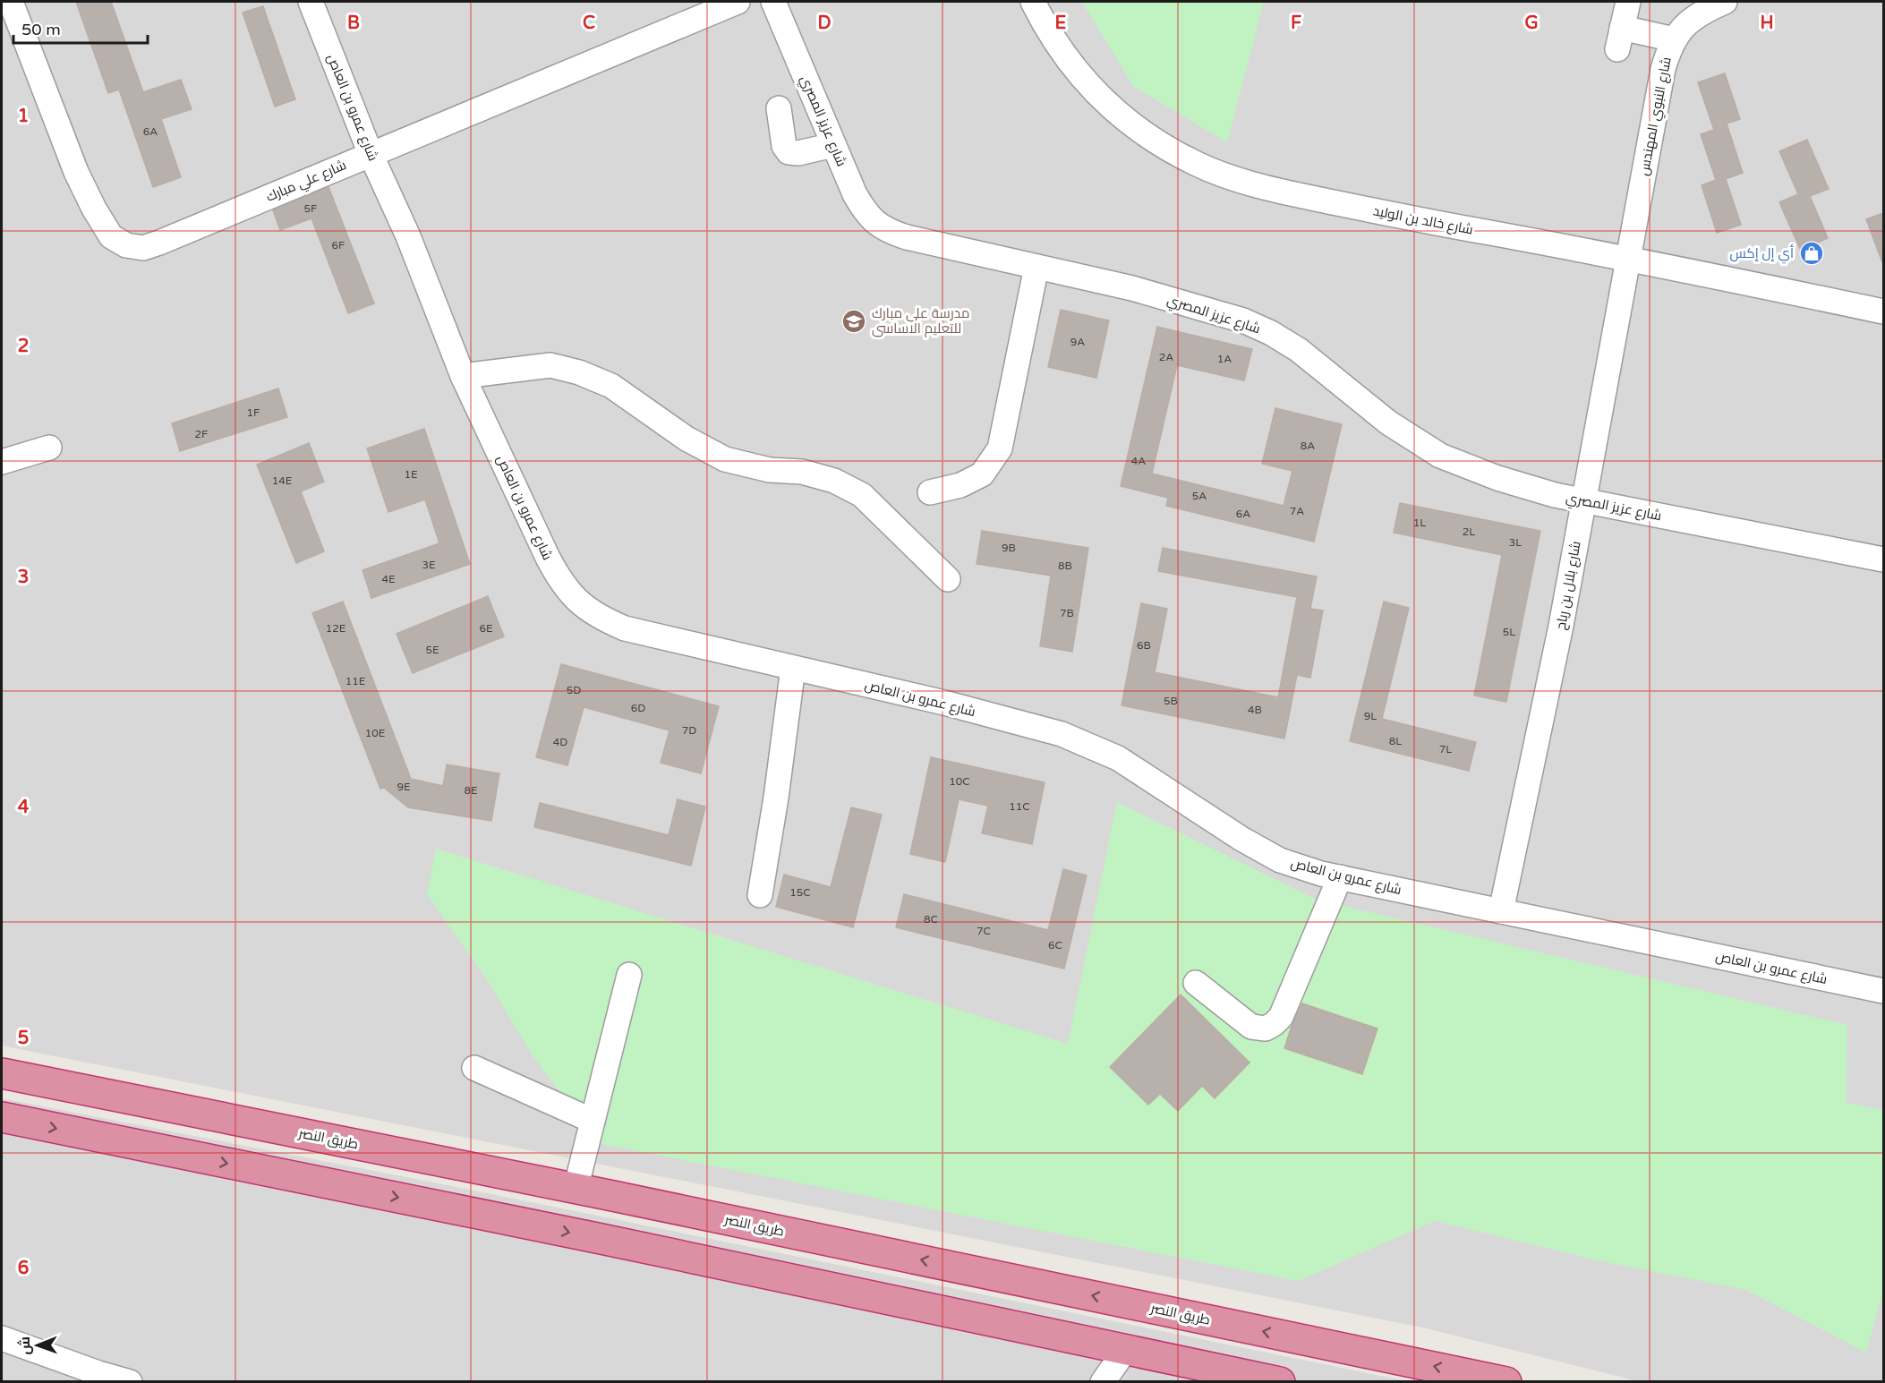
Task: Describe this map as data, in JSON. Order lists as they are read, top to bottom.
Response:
{
  "streets": {
    "highway": ["طريق النصر"],
    "street": [
      "شارع عمرو بن العاص",
      "شارع النبوي المهندس",
      "شارع عزيز المصري",
      "شارع علي مبارك",
      "شارع خالد بن الوليد",
      "شارع بلال بن رباح"
    ]
  },
  "crossings": [
    ["شارع عمرو بن العاص", "شارع علي مبارك"],
    ["شارع عمرو بن العاص", "شارع بلال بن رباح"],
    ["شارع النبوي المهندس", "شارع خالد بن الوليد"],
    ["شارع النبوي المهندس", "شارع بلال بن رباح"],
    ["شارع عزيز المصري", "شارع بلال بن رباح"],
    ["شارع خالد بن الوليد", "شارع بلال بن رباح"]
  ],
  "places": {
    "shop": ["أي إل إكس"],
    "school or university": ["مدرسة على مبارك للتعليم الاساسى"]
  },
  "house_numbers": [
    "6A",
    "5F",
    "6F",
    "9A",
    "2A",
    "1A",
    "1F",
    "2F",
    "8A",
    "4A",
    "1E",
    "14E",
    "5A",
    "7A",
    "6A",
    "1L",
    "2L",
    "3L",
    "9B",
    "3E",
    "8B",
    "4E",
    "7B",
    "12E",
    "6E",
    "5L",
    "6B",
    "5E",
    "11E",
    "5D",
    "5B",
    "6D",
    "4B",
    "9L",
    "7D",
    "10E",
    "8L",
    "4D",
    "7L",
    "10C",
    "9E",
    "8E",
    "11C",
    "15C",
    "8C",
    "7C",
    "6C"
  ],
  "scale_bar": "50 m",
  "north": "left",
  "grid": {
    "columns": [
      "B",
      "C",
      "D",
      "E",
      "F",
      "G",
      "H"
    ],
    "rows": [
      "1",
      "2",
      "3",
      "4",
      "5",
      "6"
    ]
  }
}
